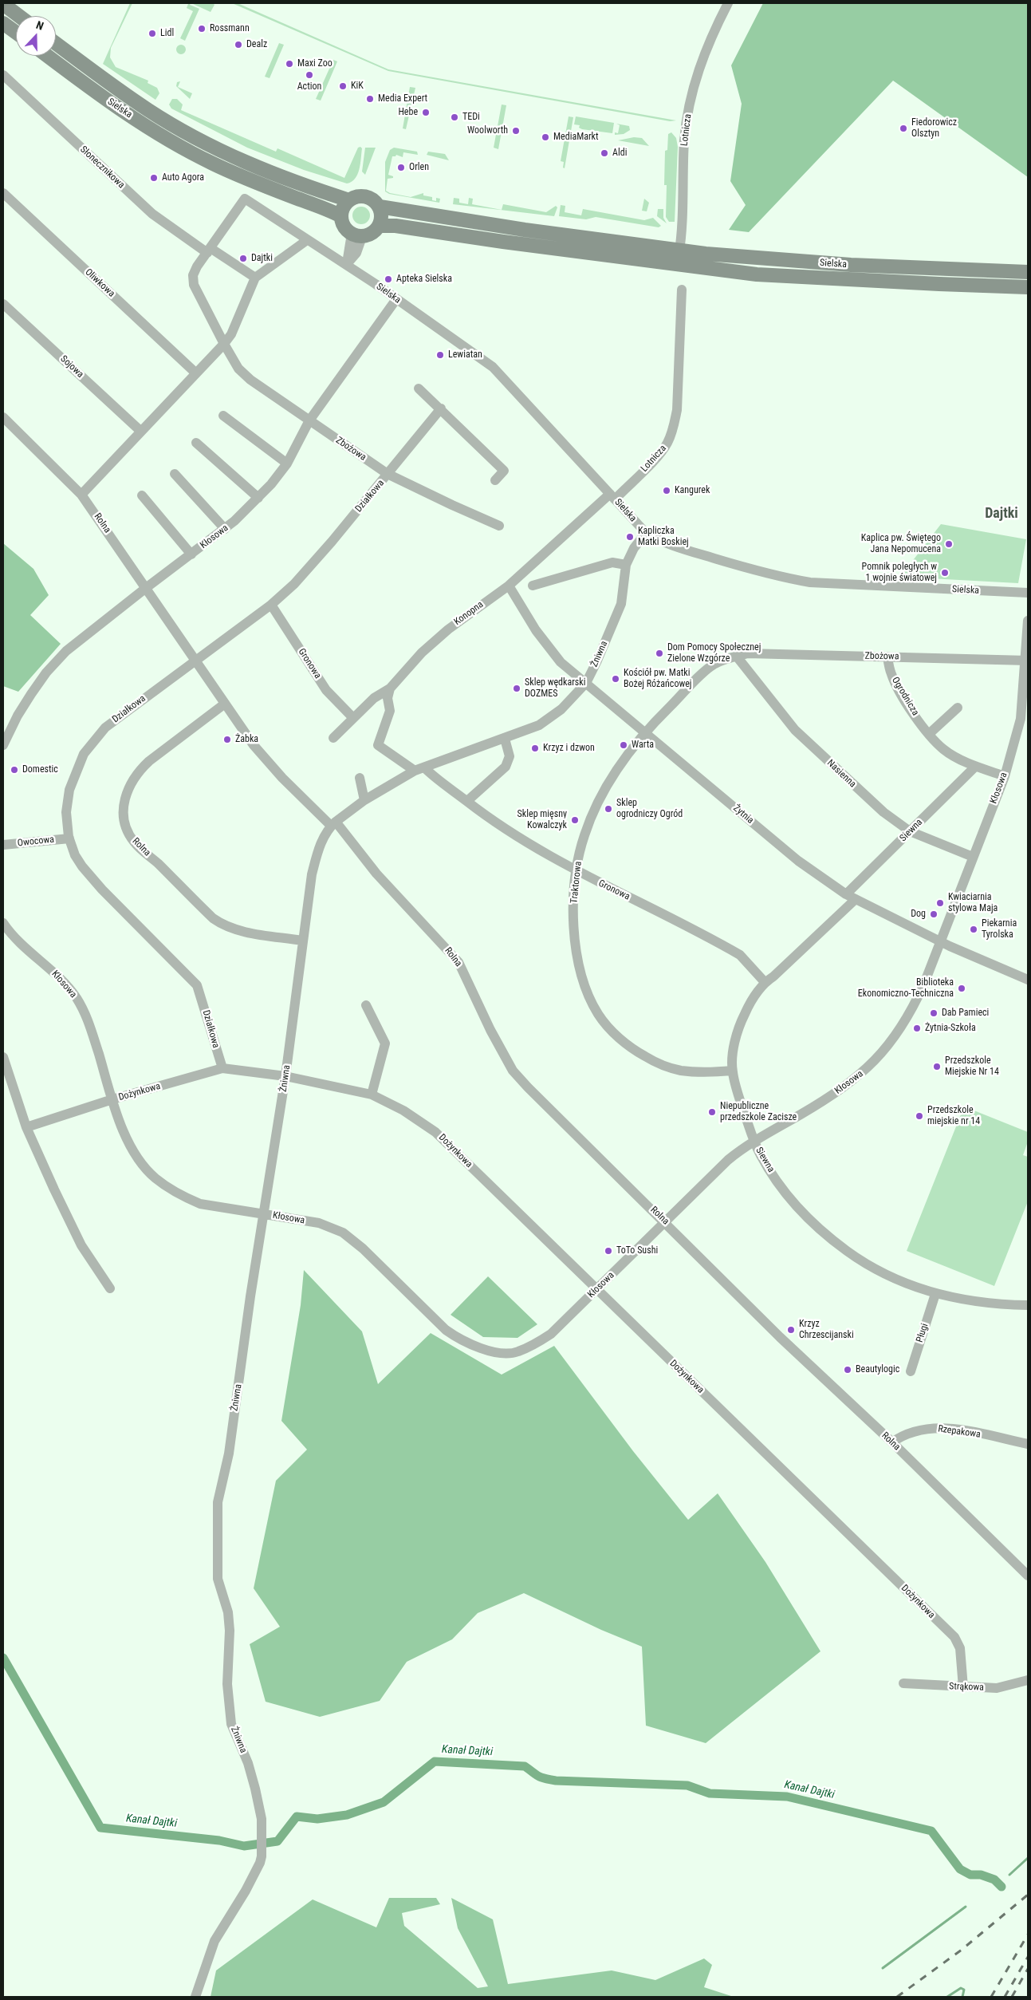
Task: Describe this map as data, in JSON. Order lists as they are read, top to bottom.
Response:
{
  "streets": {
    "main road": ["Sielska"],
    "street": [
      "Lotnicza",
      "Słonecznikowa",
      "Oliwkowa",
      "Sojowa",
      "Zbożowa",
      "Działkowa",
      "Rolna",
      "Kłosowa",
      "Konopna",
      "Żniwna",
      "Gronowa",
      "Ogrodnicza",
      "Nasienna",
      "Żytnia",
      "Siewna",
      "Owocowa",
      "Traktorowa",
      "Dożynkowa",
      "Pługi",
      "Rzepakowa",
      "Strąkowa"
    ]
  },
  "crossings": [
    ["Sielska", "Lotnicza"],
    ["Sielska", "Zbożowa"],
    ["Sielska", "Kłosowa"],
    ["Sielska", "Konopna"],
    ["Sielska", "Żniwna"],
    ["Lotnicza", "Konopna"],
    ["Słonecznikowa", "Zbożowa"],
    ["Zbożowa", "Działkowa"],
    ["Zbożowa", "Kłosowa"],
    ["Zbożowa", "Ogrodnicza"],
    ["Zbożowa", "Nasienna"],
    ["Zbożowa", "Traktorowa"],
    ["Działkowa", "Rolna"],
    ["Działkowa", "Gronowa"],
    ["Działkowa", "Owocowa"],
    ["Działkowa", "Dożynkowa"],
    ["Rolna", "Kłosowa"],
    ["Rolna", "Żniwna"],
    ["Rolna", "Rzepakowa"],
    ["Kłosowa", "Żniwna"],
    ["Kłosowa", "Ogrodnicza"],
    ["Kłosowa", "Nasienna"],
    ["Kłosowa", "Żytnia"],
    ["Kłosowa", "Siewna"],
    ["Kłosowa", "Dożynkowa"],
    ["Konopna", "Gronowa"],
    ["Konopna", "Żytnia"],
    ["Żniwna", "Gronowa"],
    ["Żniwna", "Żytnia"],
    ["Żniwna", "Dożynkowa"],
    ["Gronowa", "Siewna"],
    ["Gronowa", "Traktorowa"],
    ["Ogrodnicza", "Siewna"],
    ["Nasienna", "Siewna"],
    ["Nasienna", "Traktorowa"],
    ["Żytnia", "Siewna"],
    ["Żytnia", "Traktorowa"],
    ["Siewna", "Traktorowa"],
    ["Siewna", "Pługi"],
    ["Dożynkowa", "Strąkowa"]
  ],
  "districts": ["Dajtki"],
  "water": ["Kanał Dajtki"],
  "places": [
    "Rossmann",
    "Lidl",
    "Dealz",
    "Maxi Zoo",
    "Action",
    "KiK",
    "Media Expert",
    "Hebe",
    "TEDi",
    "Fiedorowicz Olsztyn",
    "Woolworth",
    "MediaMarkt",
    "Aldi",
    "Orlen",
    "Auto Agora",
    "Dajtki",
    "Apteka Sielska",
    "Lewiatan",
    "Kangurek",
    "Kapliczka Matki Boskiej",
    "Kaplica pw. Świętego Jana Nepomucena",
    "Pomnik poległych w 1 wojnie światowej",
    "Dom Pomocy Społecznej Zielone Wzgórze",
    "Kościół pw. Matki Bożej Różańcowej",
    "Sklep wędkarski DOZMES",
    "Żabka",
    "Warta",
    "Krzyz i dzwon",
    "Domestic",
    "Sklep ogrodniczy Ogród",
    "Sklep mięsny Kowalczyk",
    "Kwiaciarnia stylowa Maja",
    "Dog",
    "Piekarnia Tyrolska",
    "Biblioteka Ekonomiczno-Techniczna",
    "Dab Pamieci",
    "Żytnia-Szkoła",
    "Przedszkole Miejskie Nr 14",
    "Niepubliczne przedszkole Zacisze",
    "Przedszkole miejskie nr 14",
    "ToTo Sushi",
    "Krzyz Chrzescijanski",
    "Beautylogic"
  ],
  "north": "top"
}
